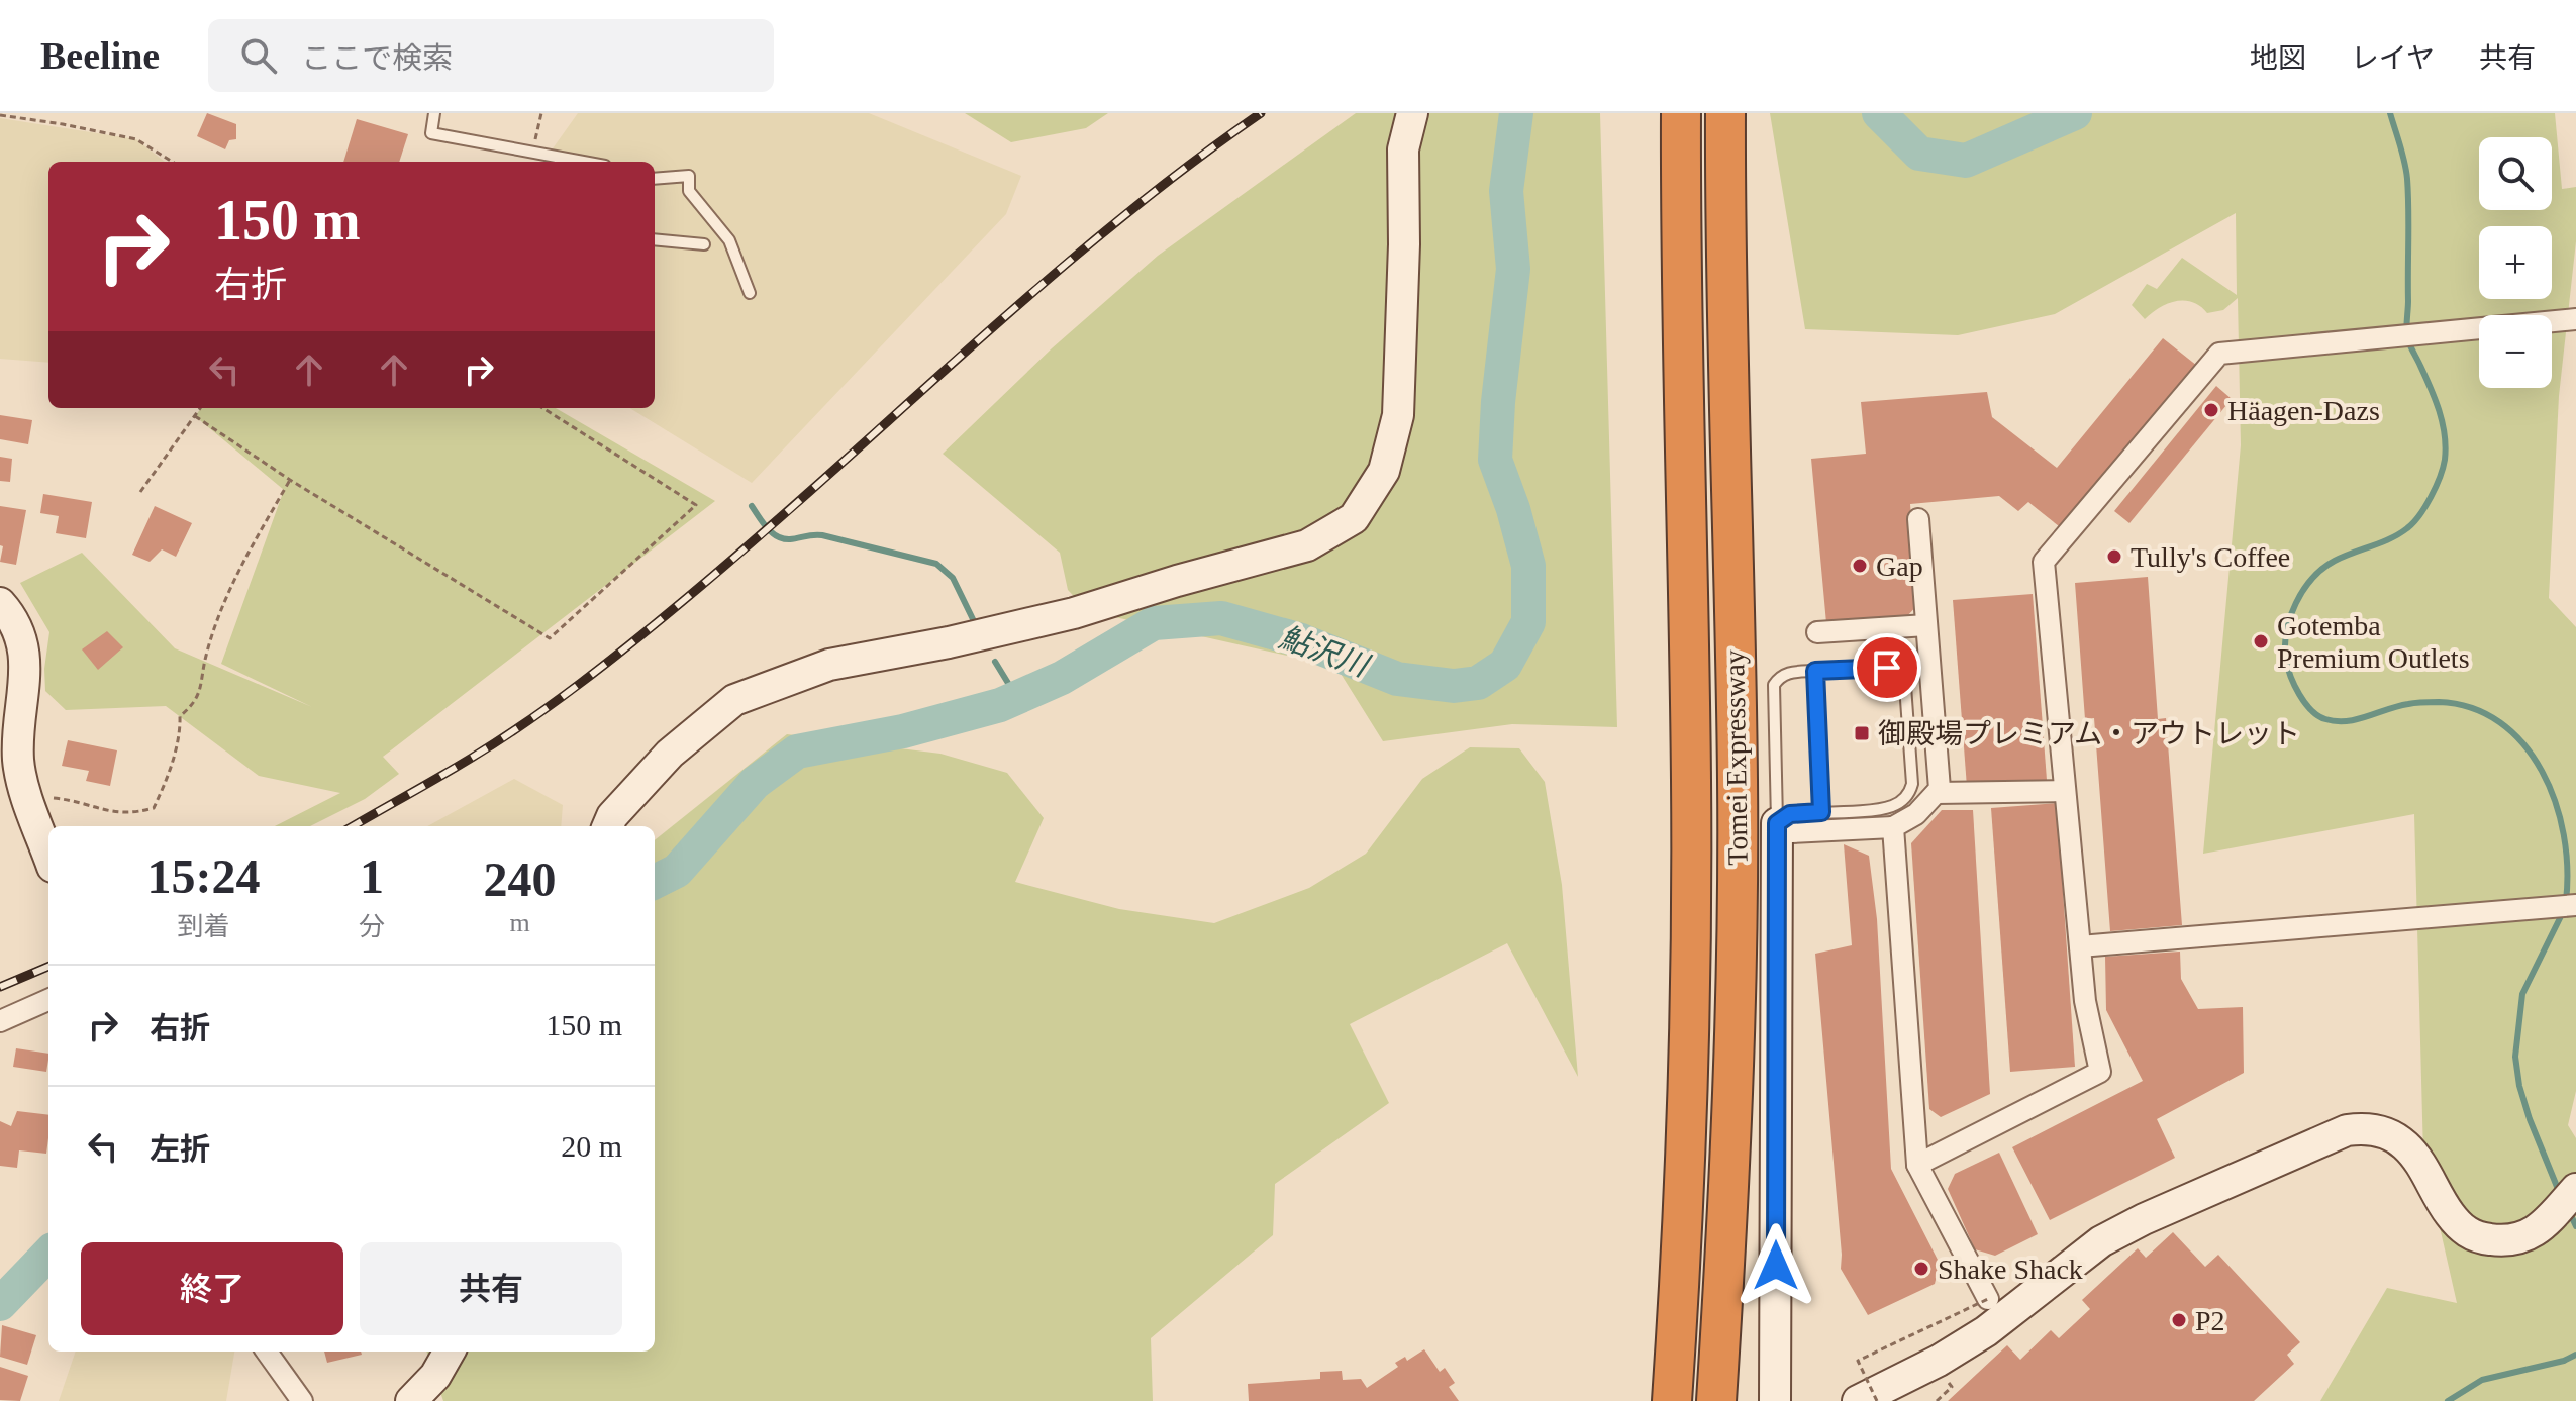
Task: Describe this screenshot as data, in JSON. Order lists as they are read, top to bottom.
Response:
{
  "streets": {
    "highway": ["Tomei Expressway"]
  },
  "water": ["鮎沢川"],
  "places": {
    "other": [
      "Häagen-Dazs",
      "Tully's Coffee",
      "Gap",
      "Gotemba Premium Outlets",
      "Shake Shack",
      "P2"
    ],
    "transit": ["御殿場プレミアム・アウトレット"]
  },
  "page": {
    "header": "Beeline",
    "search": "ここで検索",
    "nav": ["地図", "レイヤ", "共有"],
    "map_buttons": ["+", "−"],
    "turn": ["150 m", "右折"],
    "eta": [
      "15:24",
      "到着",
      "1",
      "分",
      "240",
      "m"
    ],
    "list": [
      {
        "name": "右折",
        "value": "150 m"
      },
      {
        "name": "左折",
        "value": "20 m"
      }
    ],
    "buttons": ["終了", "共有"]
  }
}
